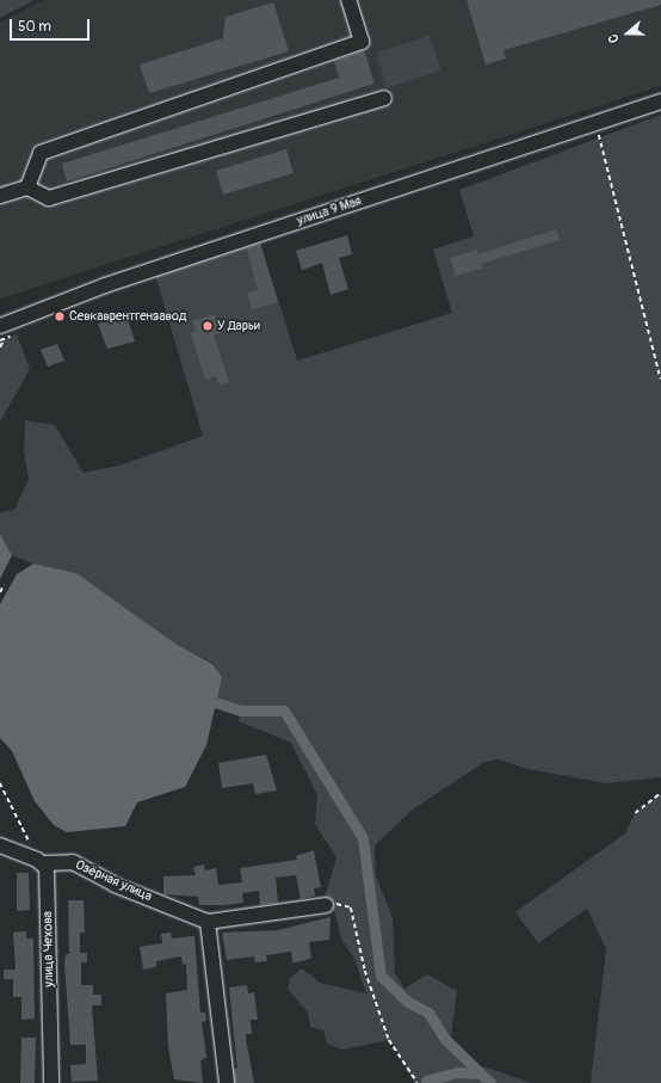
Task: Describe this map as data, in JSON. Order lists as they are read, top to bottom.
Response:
{
  "streets": {
    "street": ["улица 9 Мая", "Озёрная улица", "улица Чехова"]
  },
  "crossings": [
    ["Озёрная улица", "улица Чехова"]
  ],
  "places": ["Севкаврентгензавод", "У Дарьи"],
  "scale_bar": "50 m",
  "north": "left"
}
